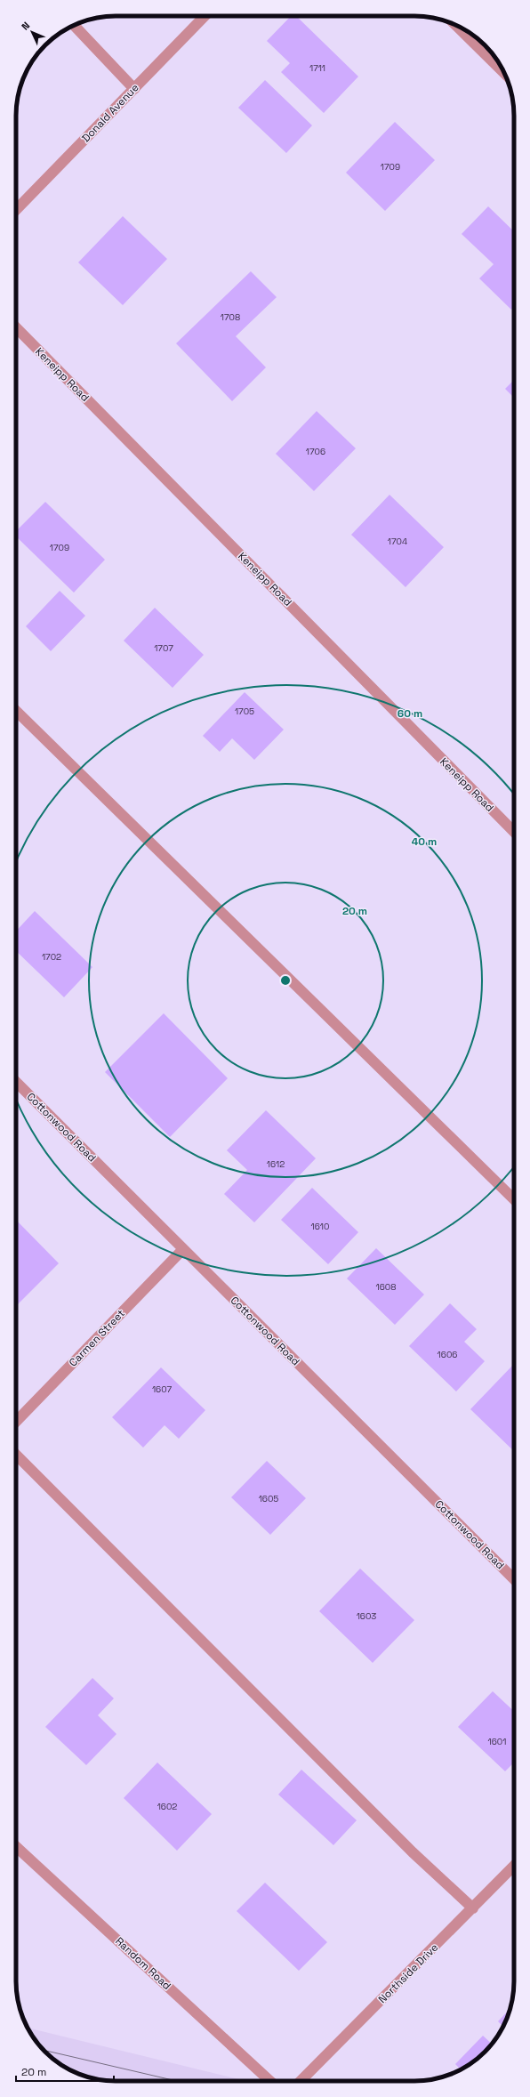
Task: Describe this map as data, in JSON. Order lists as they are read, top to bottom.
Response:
{
  "streets": {
    "street": [
      "Donald Avenue",
      "Keneipp Road",
      "Cottonwood Road",
      "Carmen Street",
      "Random Road",
      "Northside Drive"
    ]
  },
  "crossings": [
    ["Cottonwood Road", "Carmen Street"]
  ],
  "house_numbers": [
    "1711",
    "1709",
    "1708",
    "1706",
    "1704",
    "1709",
    "1707",
    "1705",
    "1702",
    "1612",
    "1610",
    "1608",
    "1606",
    "1607",
    "1605",
    "1603",
    "1601",
    "1602"
  ],
  "scale_bar": "20 m",
  "north": "top left",
  "rings": ["60 m", "40 m", "20 m"]
}
